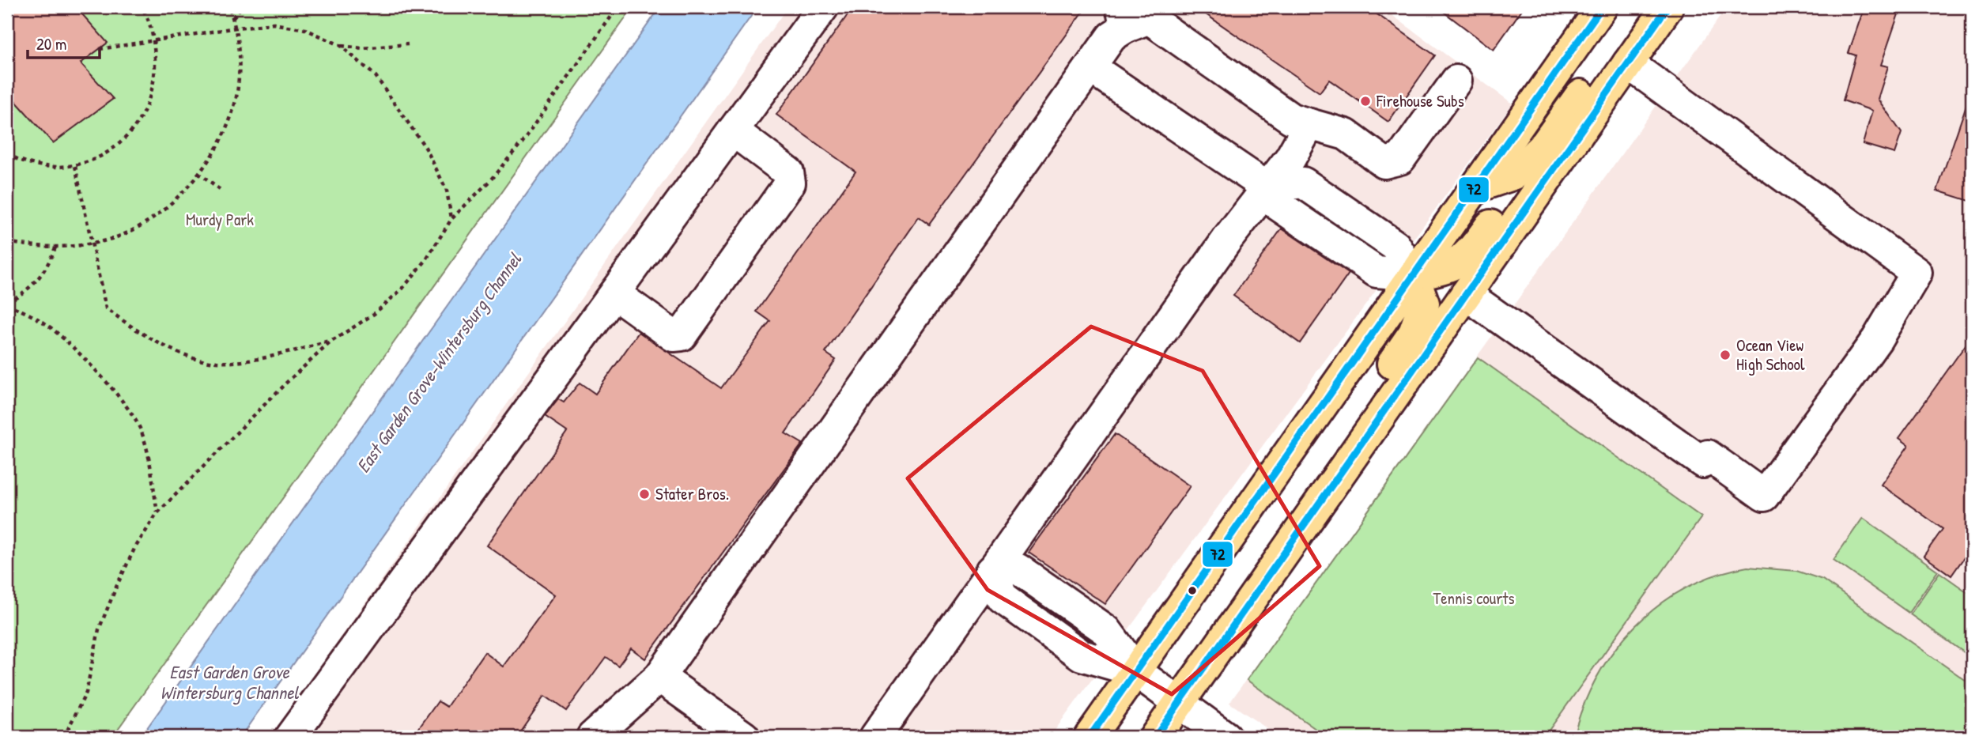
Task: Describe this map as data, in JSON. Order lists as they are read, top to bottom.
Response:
{
  "water": ["East Garden Grove-Wintersburg Channel", "East Garden Grove Wintersburg Channel"],
  "parks": ["Murdy Park", "Tennis courts"],
  "places": ["Firehouse Subs", "Ocean View High School", "Stater Bros."],
  "lines": ["transit line 72"],
  "scale_bar": "20 m"
}
